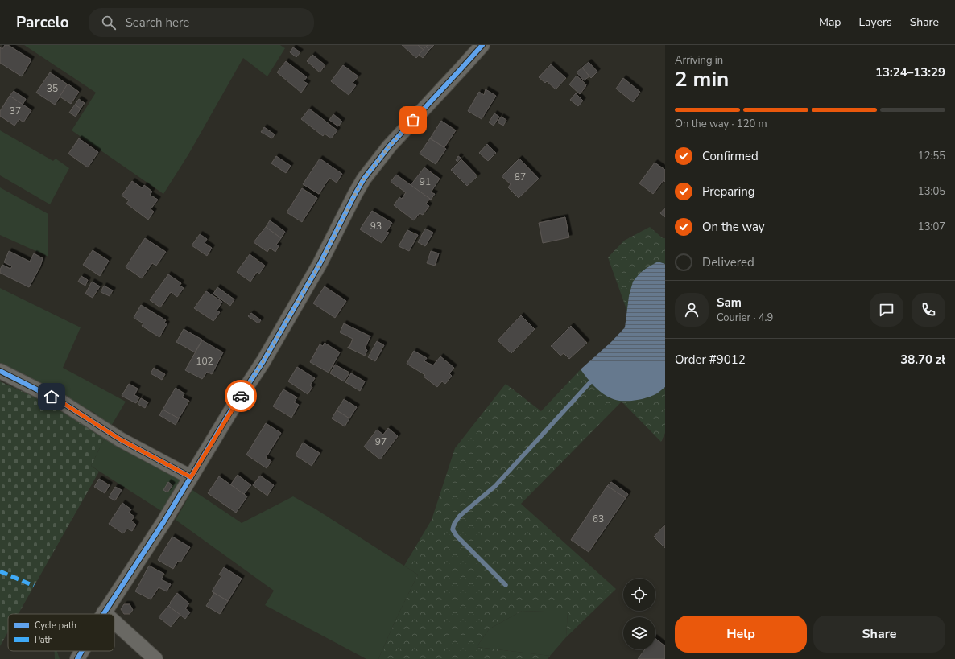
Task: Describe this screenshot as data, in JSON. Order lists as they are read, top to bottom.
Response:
{
  "house_numbers": [
    "35",
    "37",
    "87",
    "91",
    "93",
    "102",
    "97",
    "63"
  ],
  "legend": ["Cycle path", "Path"],
  "page": {
    "header": "Parcelo",
    "search": "Search here",
    "nav": ["Map", "Layers", "Share"],
    "heading": ["2 min", "Arriving in", "13:24–13:29"],
    "panel": [
      "Sam",
      "Courier · 4.9",
      "Order #9012",
      "38.70 zł"
    ],
    "bar": "On the way · 120 m",
    "list": [
      ["Confirmed", "12:55"],
      ["Preparing", "13:05"],
      ["On the way", "13:07"],
      "Delivered"
    ],
    "buttons": ["Help", "Share"]
  }
}
